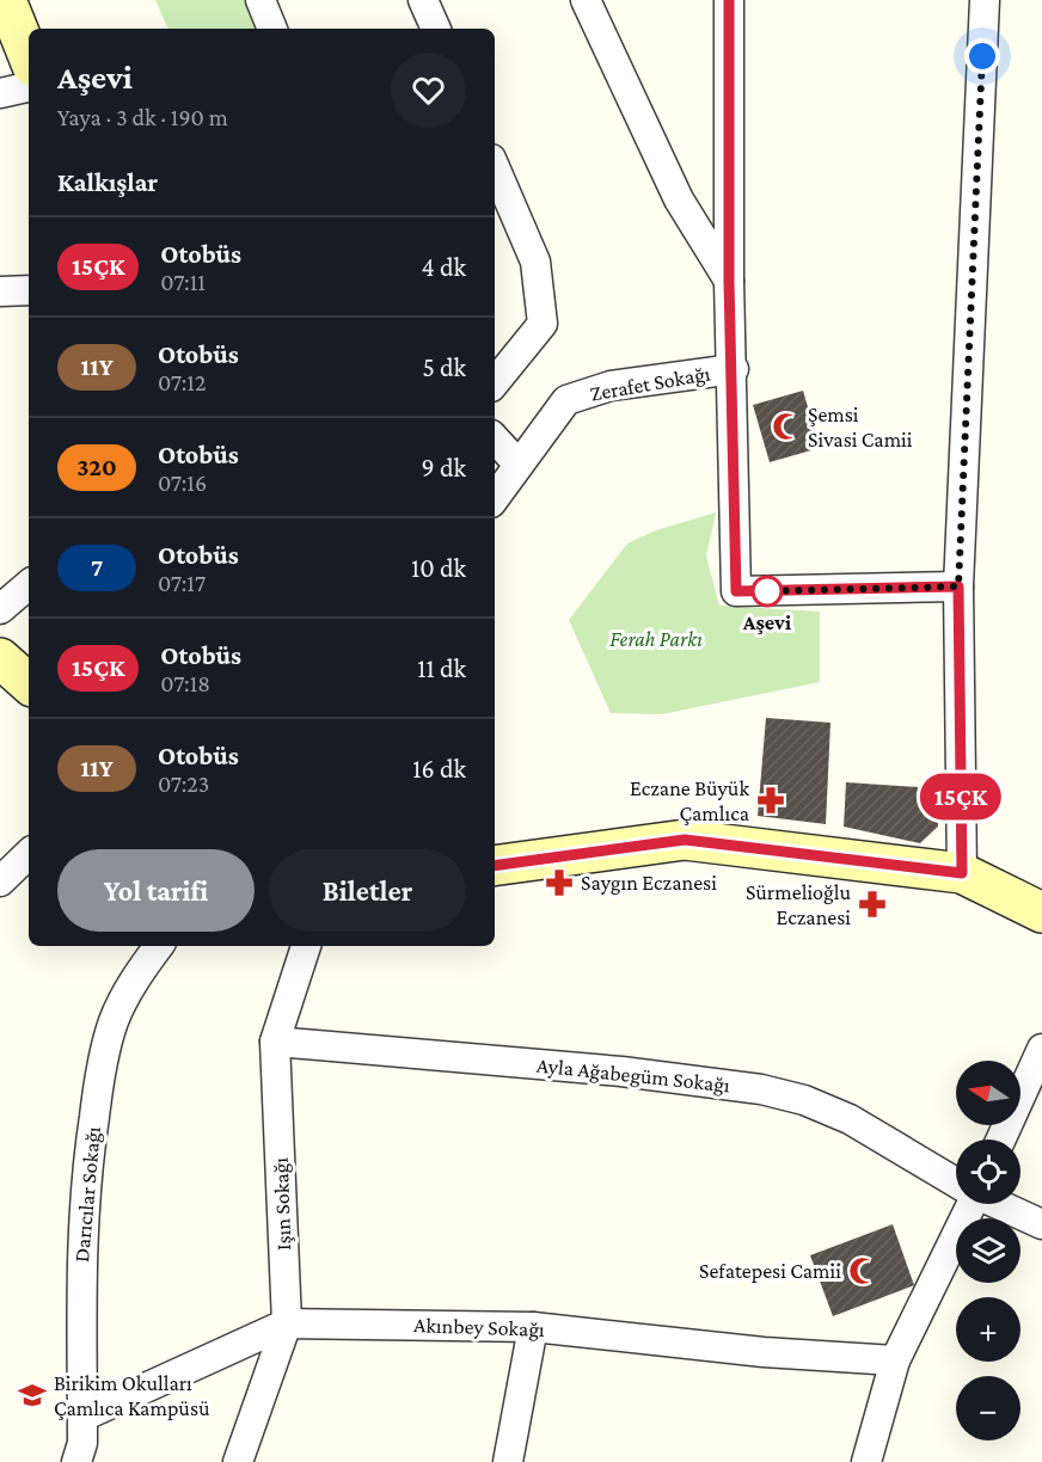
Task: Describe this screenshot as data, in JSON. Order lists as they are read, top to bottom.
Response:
{
  "streets": {
    "street": [
      "Zerafet Sokağı",
      "Ayla Ağabegüm Sokağı",
      "Darıcılar Sokağı",
      "Işın Sokağı",
      "Akınbey Sokağı"
    ]
  },
  "crossings": [
    ["Ayla Ağabegüm Sokağı", "Işın Sokağı"],
    ["Darıcılar Sokağı", "Akınbey Sokağı"],
    ["Işın Sokağı", "Akınbey Sokağı"]
  ],
  "parks": ["Ferah Parkı"],
  "places": {
    "mosque": ["Şemsi Sivasi Camii", "Sefatepesi Camii"],
    "other": ["Aşevi"],
    "pharmacy": ["Eczane Büyük Çamlıca", "Saygın Eczanesi", "Sürmelioğlu Eczanesi"],
    "school or university": ["Birikim Okulları Çamlıca Kampüsü"]
  },
  "lines": ["bus line 15ÇK"],
  "north": "left",
  "page": {
    "on_map": "15ÇK",
    "heading": [
      ["Aşevi", "Yaya · 3 dk · 190 m"],
      "Kalkışlar"
    ],
    "list": [
      {
        "mark": "15ÇK",
        "name": "Otobüs",
        "note": "07:11",
        "value": "4 dk"
      },
      {
        "mark": "11Y",
        "name": "Otobüs",
        "note": "07:12",
        "value": "5 dk"
      },
      {
        "mark": "320",
        "name": "Otobüs",
        "note": "07:16",
        "value": "9 dk"
      },
      {
        "mark": "7",
        "name": "Otobüs",
        "note": "07:17",
        "value": "10 dk"
      },
      {
        "mark": "15ÇK",
        "name": "Otobüs",
        "note": "07:18",
        "value": "11 dk"
      },
      {
        "mark": "11Y",
        "name": "Otobüs",
        "note": "07:23",
        "value": "16 dk"
      }
    ],
    "buttons": ["Yol tarifi", "Biletler"],
    "map_buttons": ["+", "−"]
  }
}
